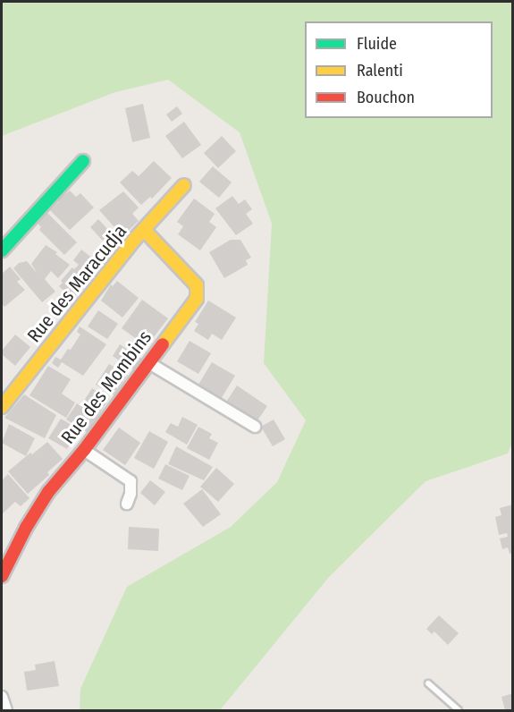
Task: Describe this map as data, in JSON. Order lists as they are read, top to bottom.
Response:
{
  "streets": {
    "street": ["Rue des Maracudja", "Rue des Mombins"]
  },
  "crossings": [
    ["Rue des Maracudja", "Rue des Mombins"]
  ],
  "legend": ["Fluide", "Ralenti", "Bouchon"]
}
